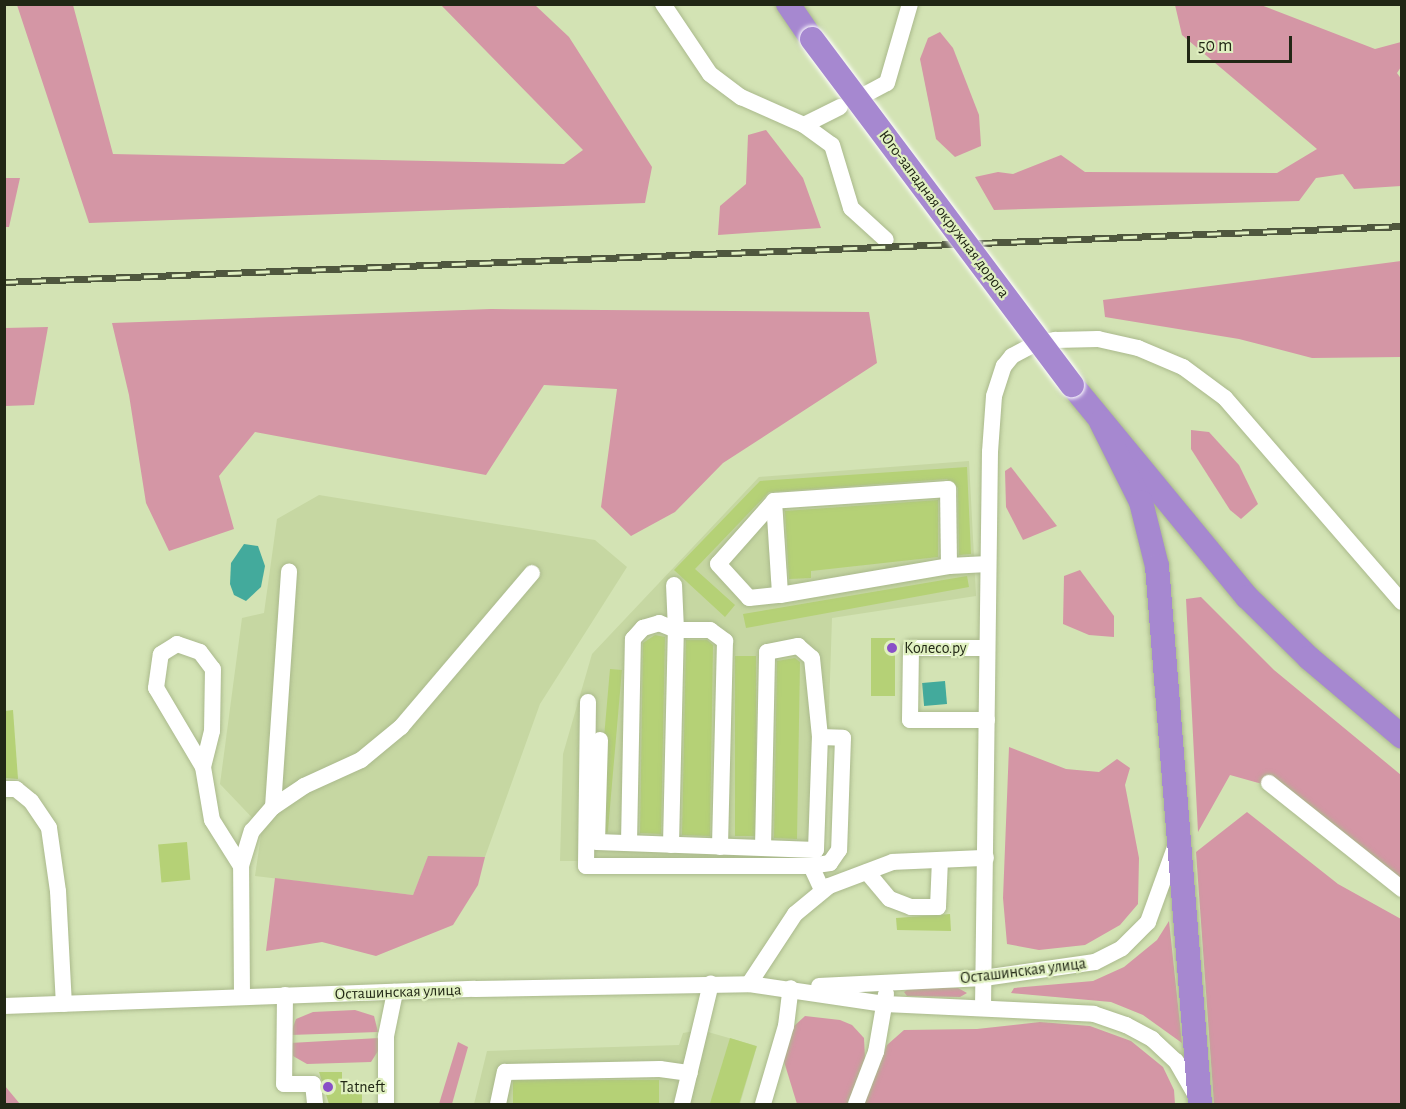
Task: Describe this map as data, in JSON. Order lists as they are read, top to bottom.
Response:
{
  "streets": {
    "highway": ["Юго-западная окружная дорога"],
    "street": ["Осташинская улица"]
  },
  "places": ["Колесо.ру", "Tatneft"],
  "scale_bar": "50 m"
}
